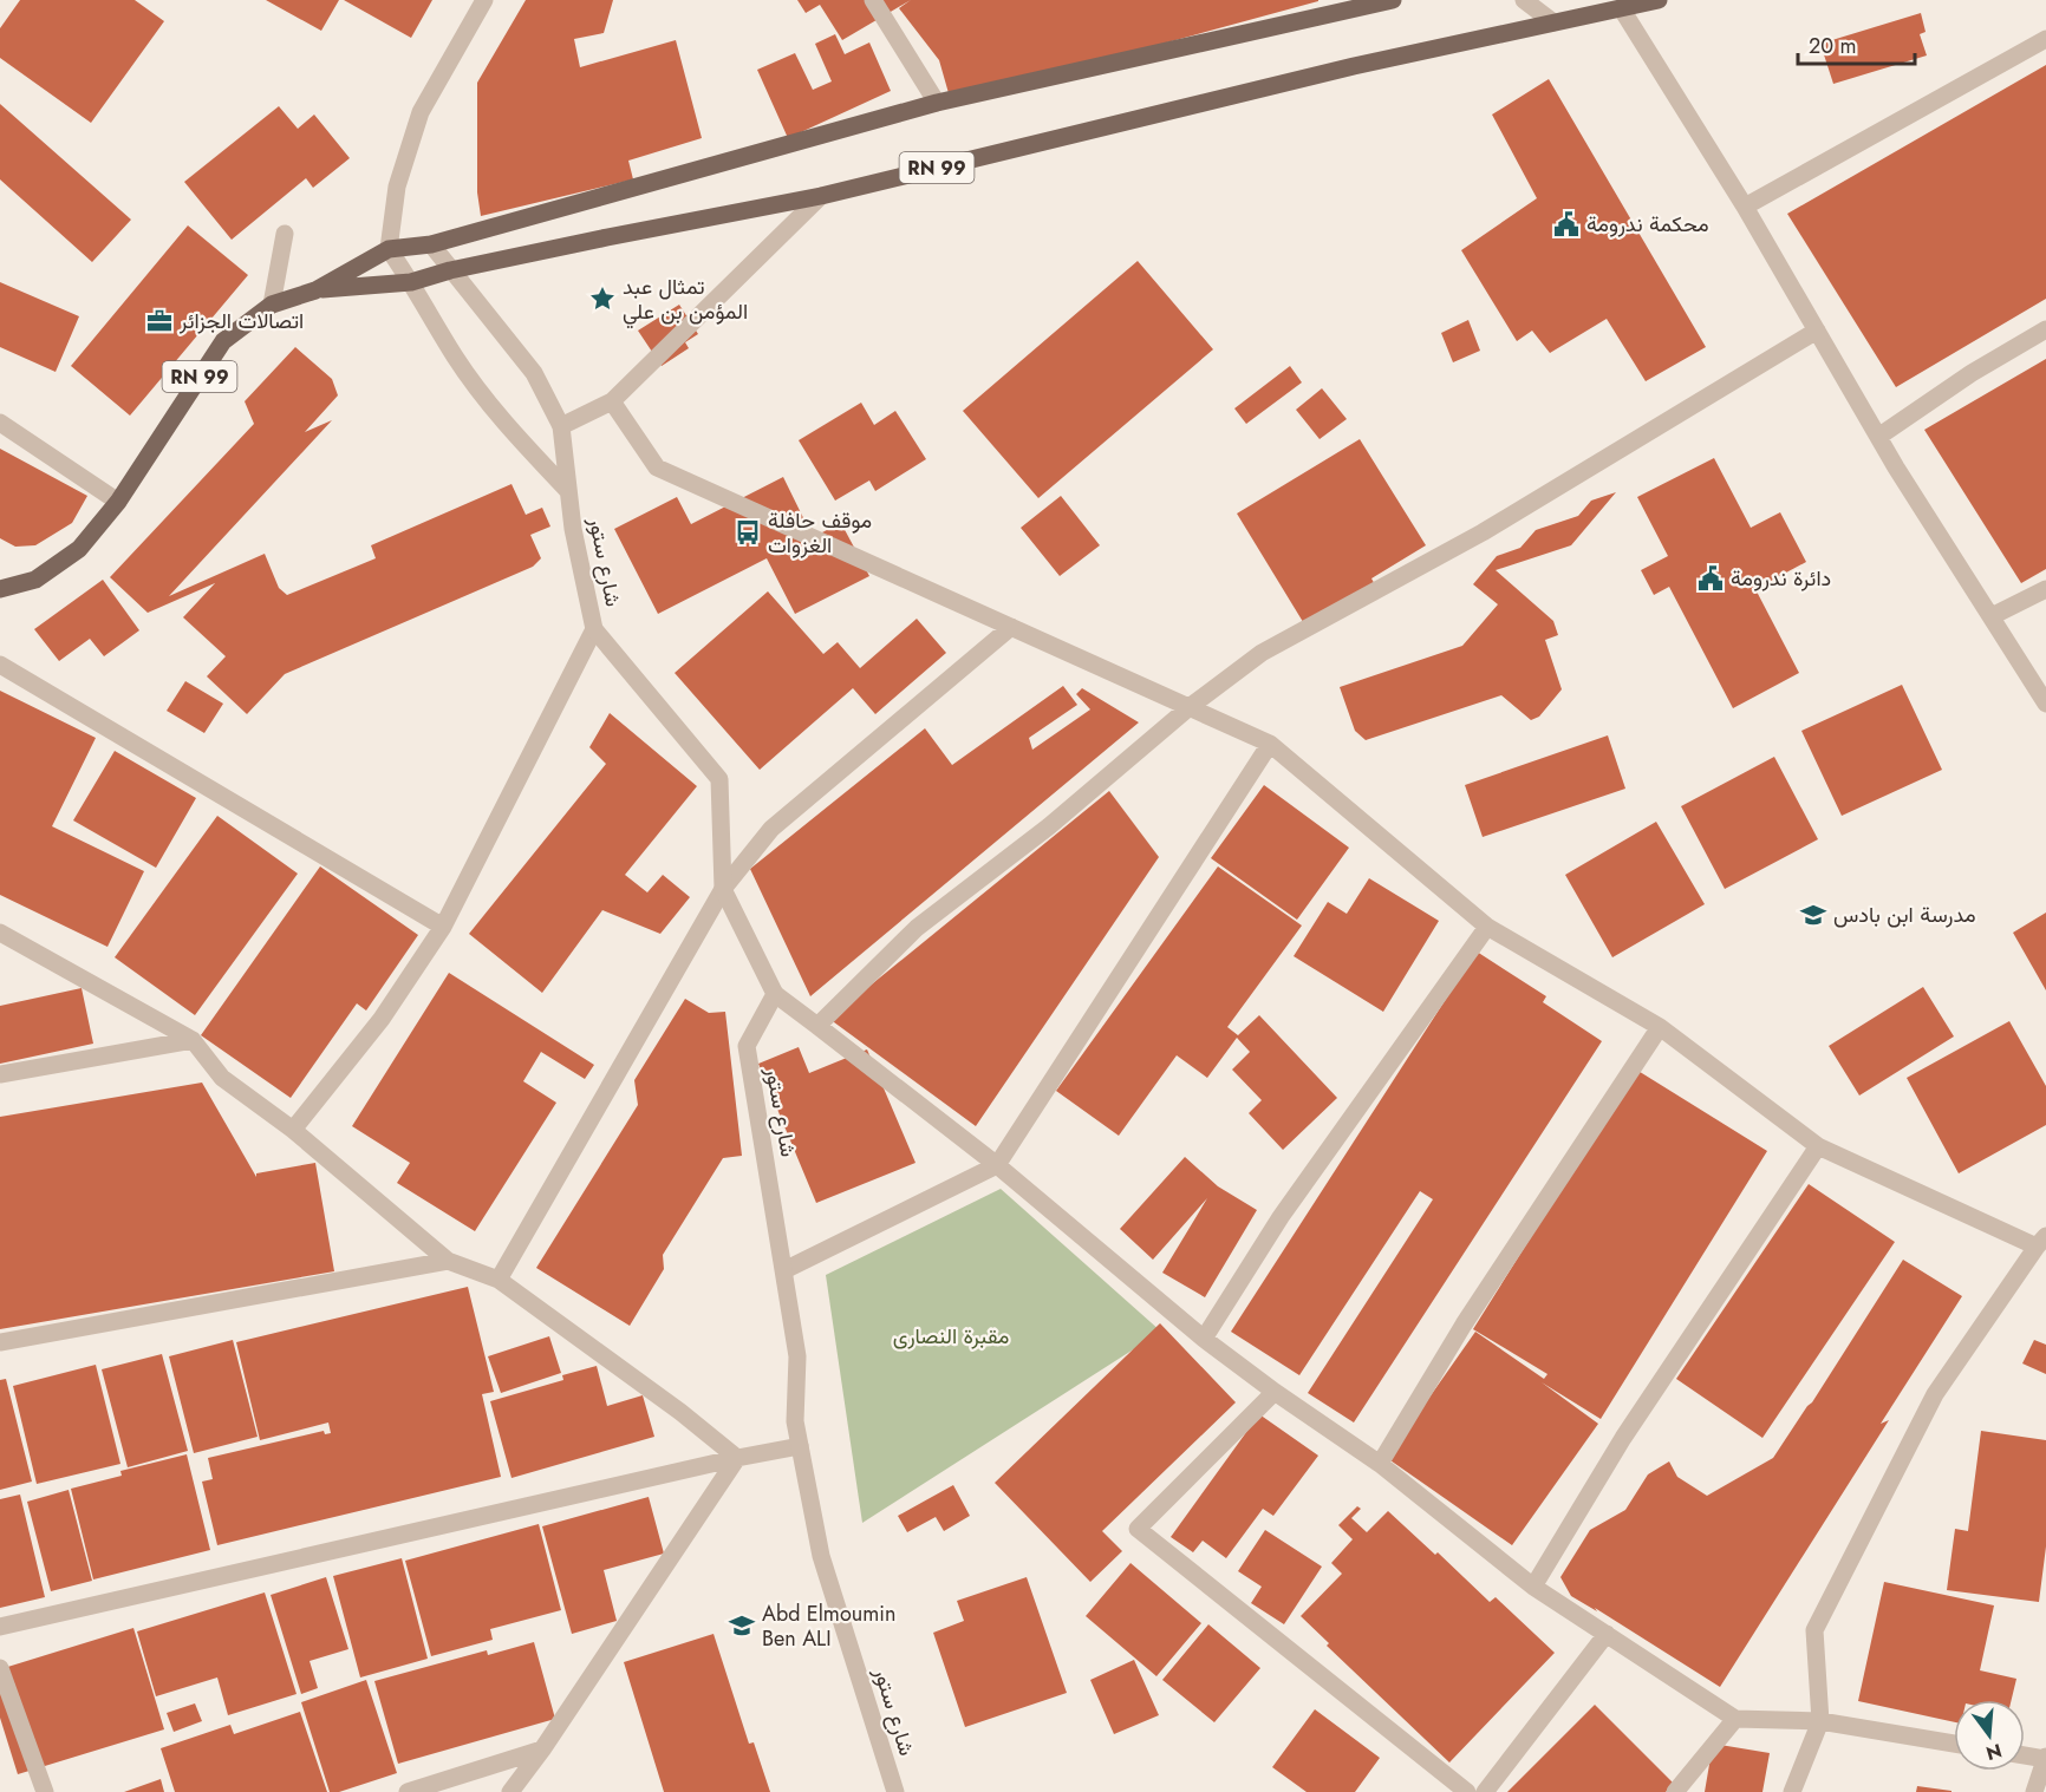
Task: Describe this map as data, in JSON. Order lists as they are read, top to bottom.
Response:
{
  "streets": {
    "main road": ["RN 99"],
    "street": ["شارع ستور"]
  },
  "crossings": [
    ["RN 99", "شارع ستور"]
  ],
  "parks": ["مقبرة النصارى"],
  "places": {
    "public building": ["محكمة ندرومة", "دائرة ندرومة"],
    "place": ["تمثال عبد المؤمن بن علي"],
    "office": ["اتصالات الجزائر"],
    "bus stop": ["موقف حافلة الغزوات"],
    "school or university": ["مدرسة ابن بادس", "Abd Elmoumin Ben ALI"]
  },
  "scale_bar": "20 m",
  "north": "bottom"
}
